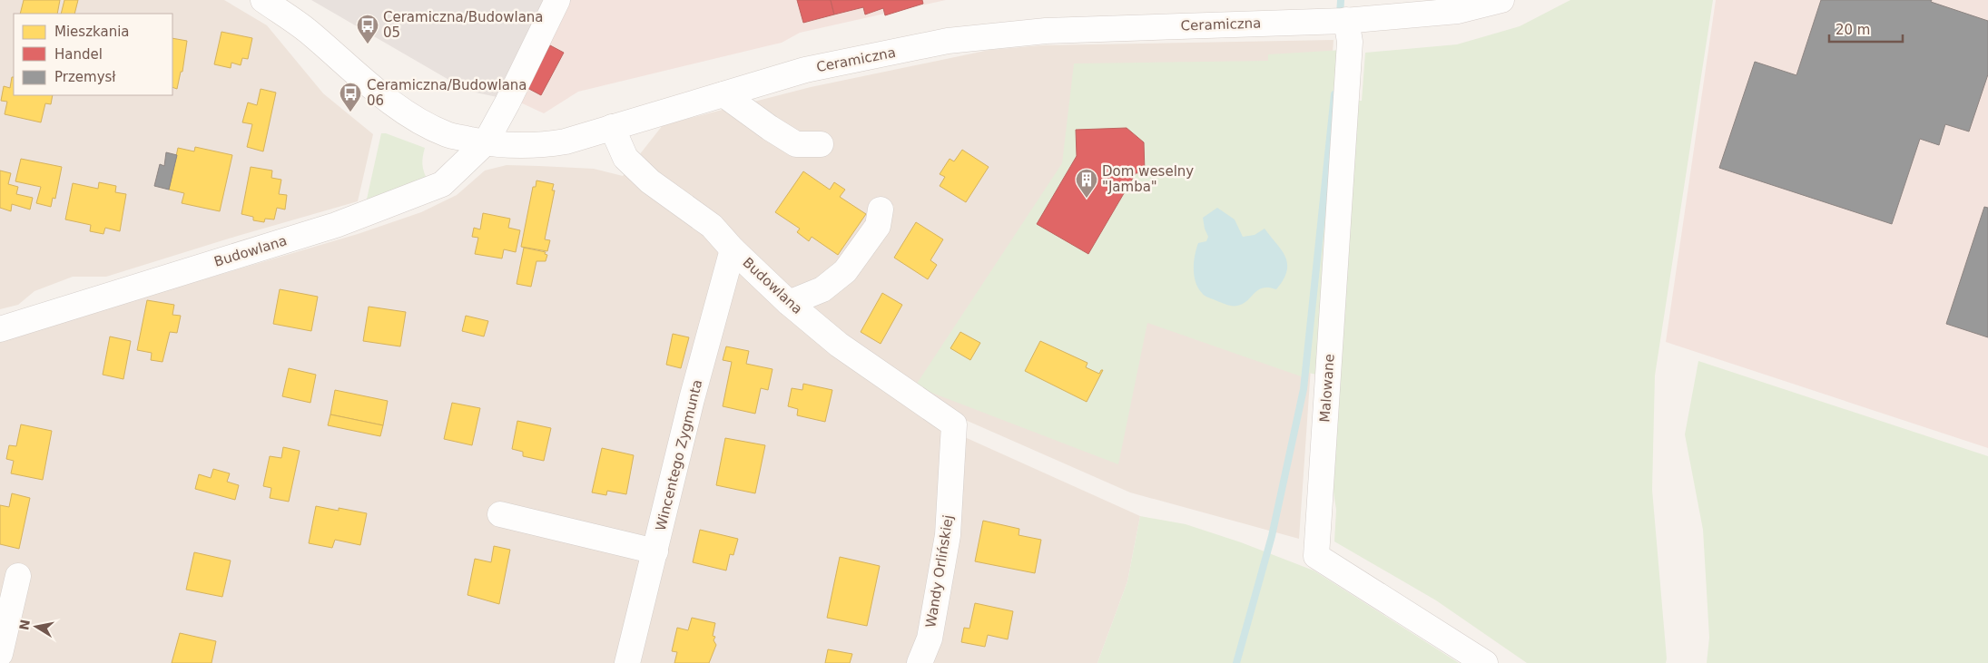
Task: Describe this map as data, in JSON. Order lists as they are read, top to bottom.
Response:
{
  "streets": {
    "street": [
      "Ceramiczna",
      "Budowlana",
      "Malowane",
      "Wincentego Zygmunta",
      "Wandy Orlińskiej"
    ]
  },
  "crossings": [
    ["Ceramiczna", "Budowlana"],
    ["Ceramiczna", "Malowane"],
    ["Budowlana", "Wincentego Zygmunta"],
    ["Budowlana", "Wandy Orlińskiej"]
  ],
  "places": {
    "bus stop": ["Ceramiczna/Budowlana 05", "Ceramiczna/Budowlana 06"],
    "building": ["Dom weselny \"Jamba\""]
  },
  "legend": ["Mieszkania", "Handel", "Przemysł"],
  "scale_bar": "20 m",
  "north": "left"
}
